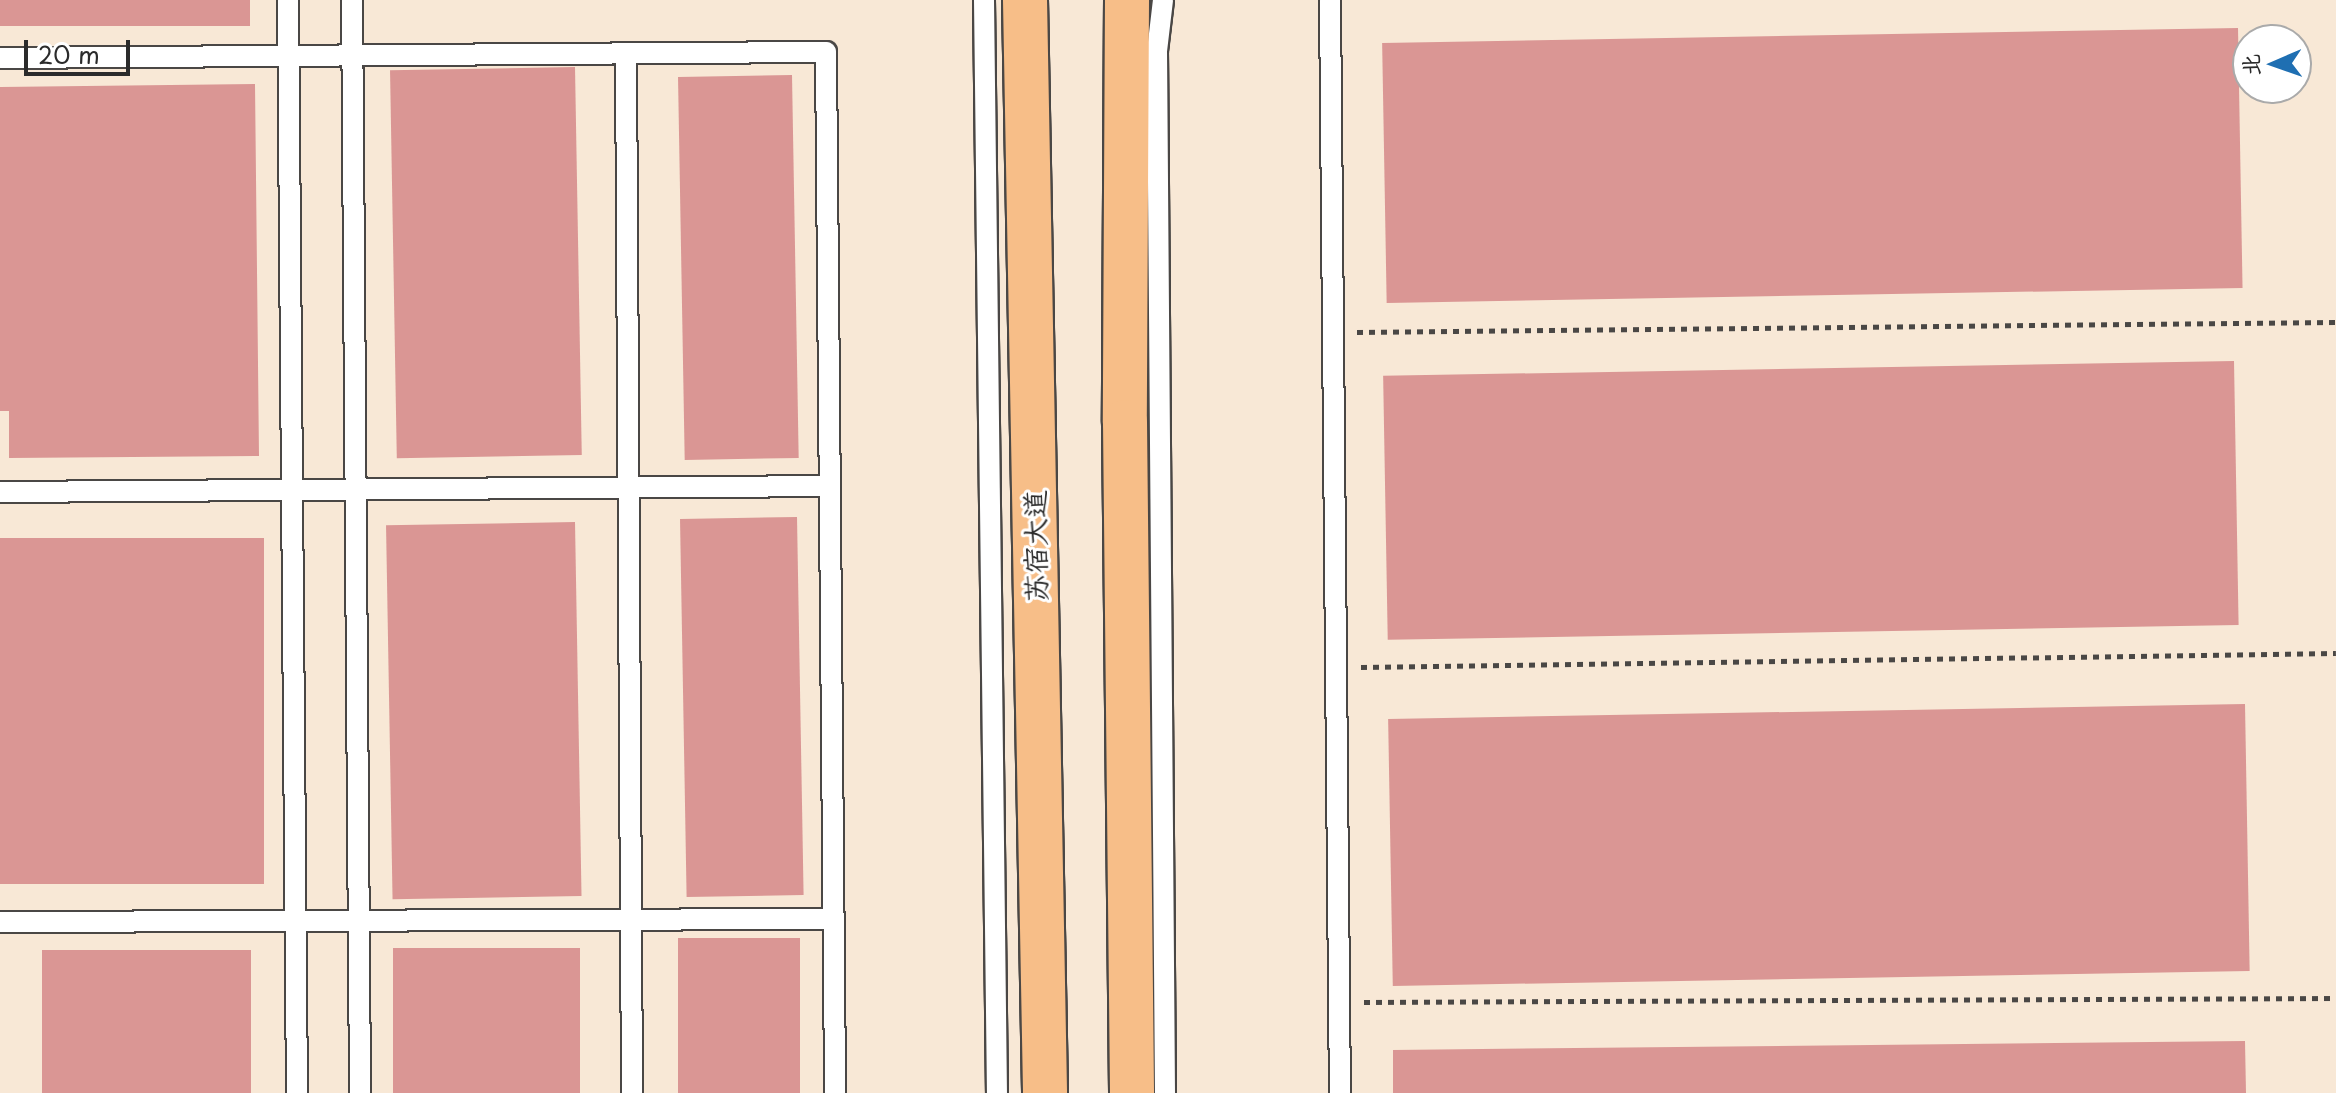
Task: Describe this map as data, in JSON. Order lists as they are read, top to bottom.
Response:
{
  "streets": {
    "main road": ["苏宿大道"]
  },
  "scale_bar": "20 m",
  "north": "left"
}
